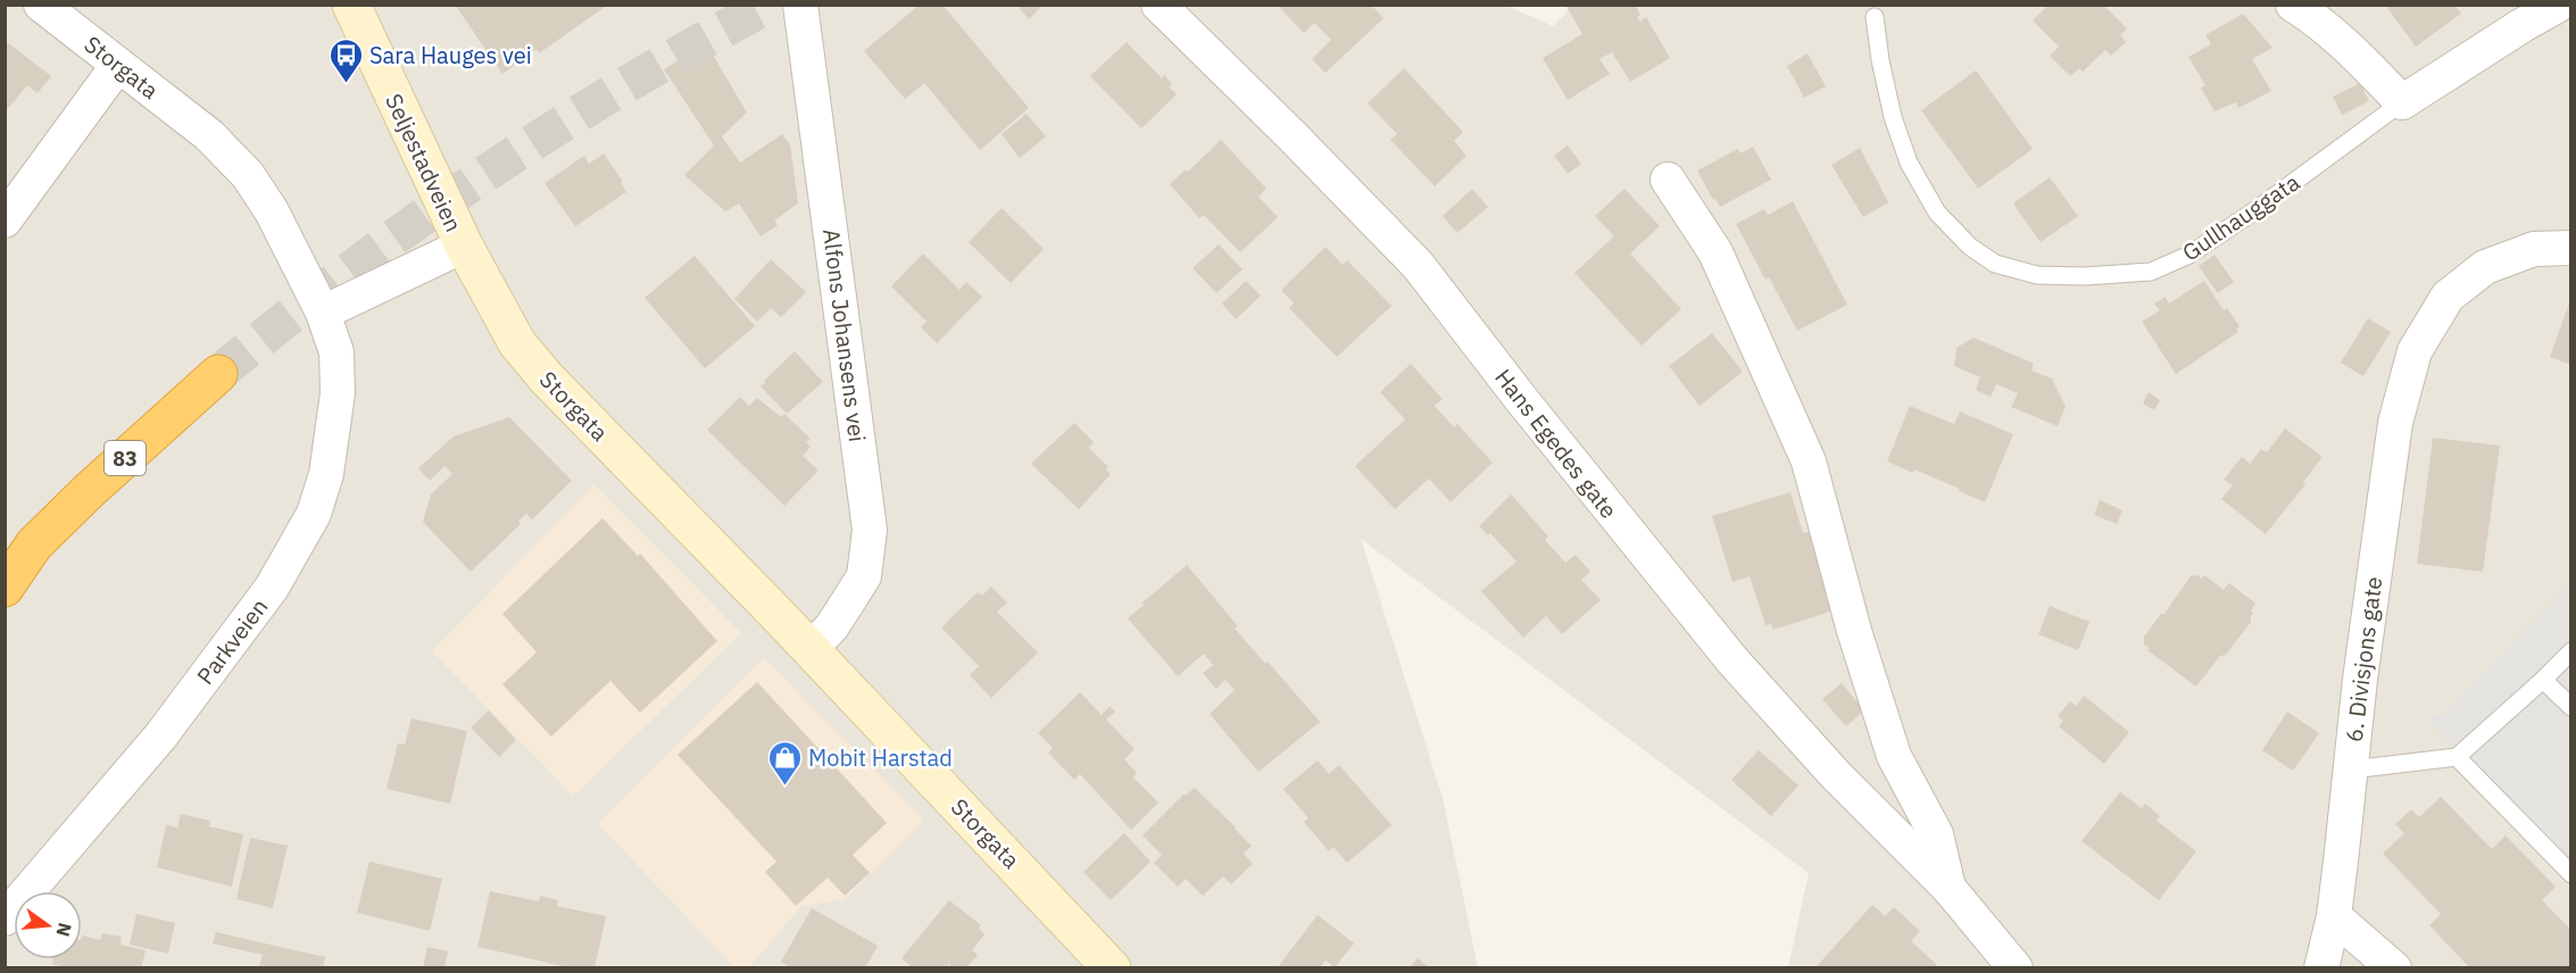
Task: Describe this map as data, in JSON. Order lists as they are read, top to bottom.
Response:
{
  "streets": {
    "highway": ["83"],
    "street": [
      "Storgata",
      "Seljestadveien",
      "Gullhauggata",
      "Alfons Johansens vei",
      "Hans Egedes gate",
      "Parkveien",
      "6. Divisjons gate"
    ]
  },
  "crossings": [
    ["Storgata", "Seljestadveien"],
    ["Storgata", "Alfons Johansens vei"],
    ["Storgata", "Parkveien"]
  ],
  "places": {
    "bus stop": ["Sara Hauges vei"],
    "shop": ["Mobit Harstad"]
  },
  "north": "right"
}
